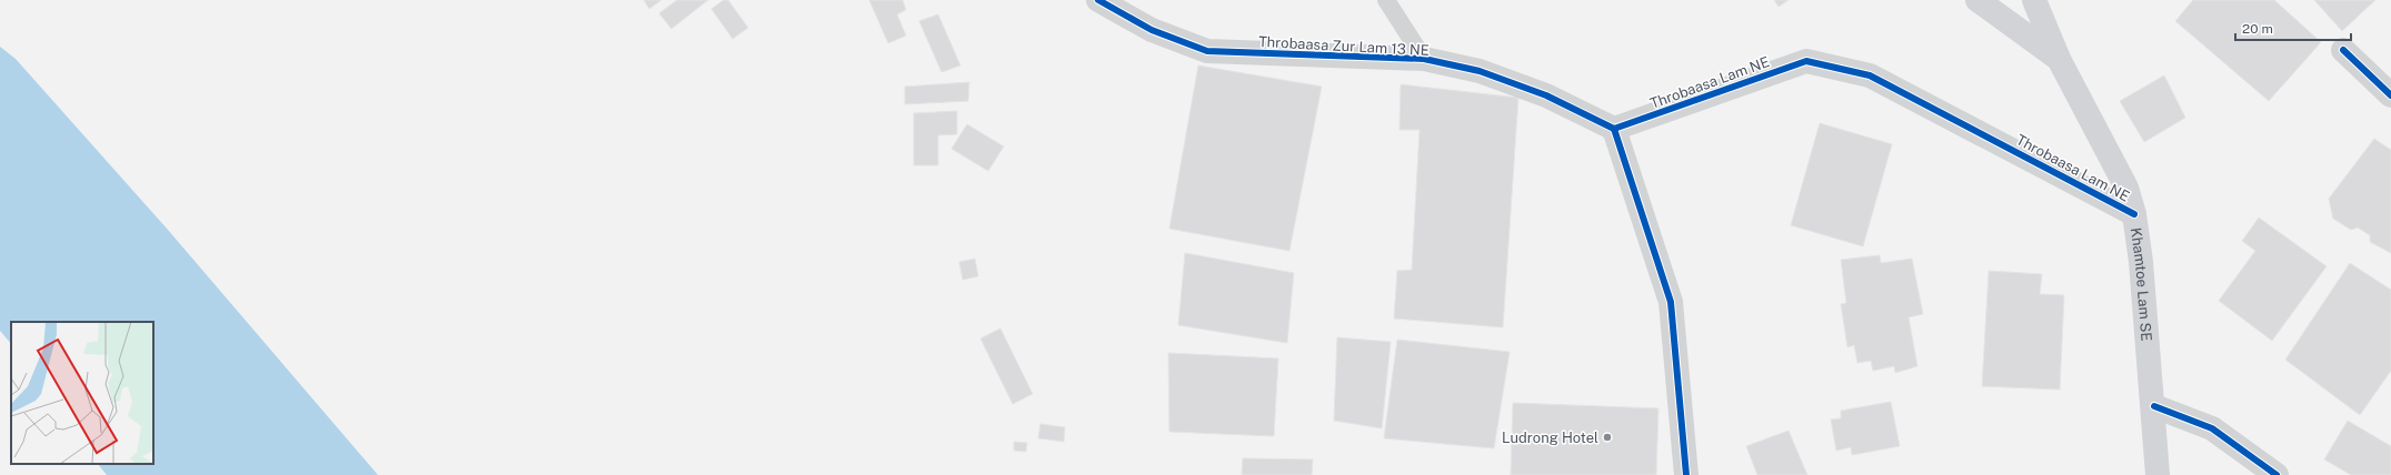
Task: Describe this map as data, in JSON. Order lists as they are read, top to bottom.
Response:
{
  "streets": {
    "main road": ["Khamtoe Lam SE"],
    "street": ["Throbaasa Zur Lam 13 NE", "Throbaasa Lam NE"]
  },
  "crossings": [
    ["Throbaasa Zur Lam 13 NE", "Throbaasa Lam NE"],
    ["Throbaasa Lam NE", "Khamtoe Lam SE"]
  ],
  "places": ["Ludrong Hotel"],
  "scale_bar": "20 m"
}
